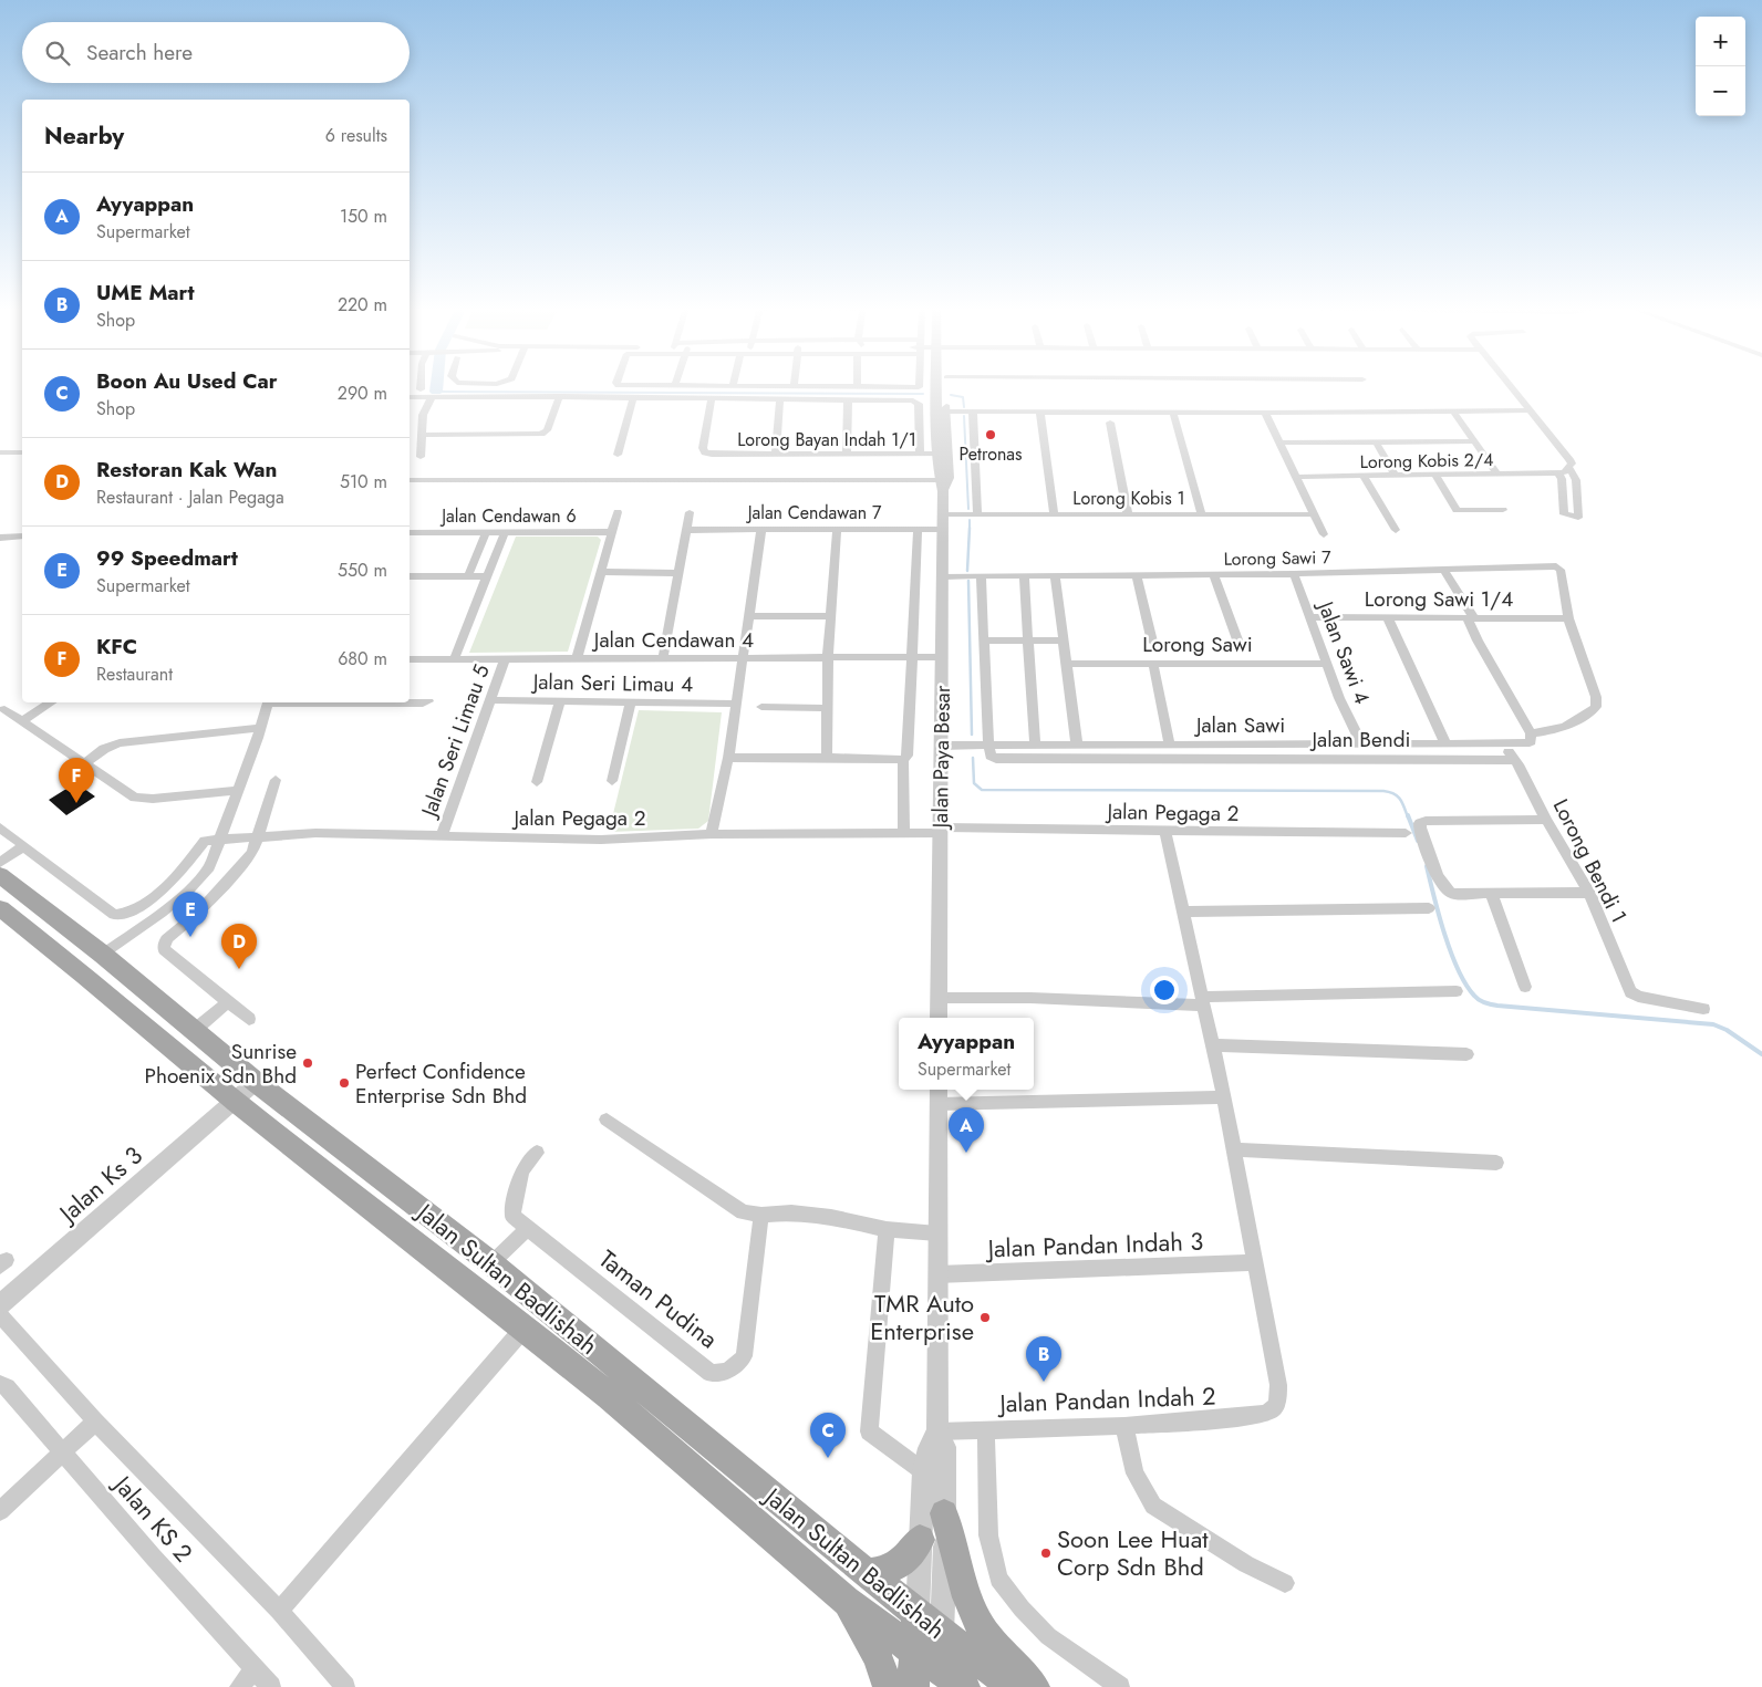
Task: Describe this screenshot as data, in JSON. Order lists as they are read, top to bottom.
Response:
{
  "streets": {
    "main road": ["Jalan Sultan Badlishah"],
    "street": [
      "Lorong Bayan Indah 1/1",
      "Lorong Kobis 2/4",
      "Lorong Kobis 1",
      "Jalan Cendawan 7",
      "Jalan Cendawan 6",
      "Lorong Sawi 7",
      "Lorong Sawi 1/4",
      "Jalan Cendawan 4",
      "Lorong Sawi",
      "Jalan Sawi 4",
      "Jalan Seri Limau 4",
      "Jalan Sawi",
      "Jalan Bendi",
      "Jalan Seri Limau 5",
      "Jalan Paya Besar",
      "Jalan Pegaga 2",
      "Lorong Bendi 1",
      "Jalan Ks 3",
      "Jalan Pandan Indah 3",
      "Taman Pudina",
      "Jalan Pandan Indah 2",
      "Jalan KS 2"
    ]
  },
  "crossings": [
    ["Lorong Bayan Indah 1/1", "Jalan Paya Besar"],
    ["Lorong Kobis 1", "Jalan Cendawan 7"],
    ["Lorong Kobis 1", "Jalan Paya Besar"],
    ["Jalan Cendawan 7", "Jalan Paya Besar"],
    ["Lorong Sawi 7", "Lorong Sawi 1/4"],
    ["Lorong Sawi 7", "Jalan Sawi 4"],
    ["Lorong Sawi 7", "Jalan Paya Besar"],
    ["Lorong Sawi 1/4", "Jalan Sawi 4"],
    ["Jalan Cendawan 4", "Jalan Seri Limau 5"],
    ["Jalan Cendawan 4", "Jalan Paya Besar"],
    ["Lorong Sawi", "Jalan Sawi 4"],
    ["Jalan Sawi 4", "Jalan Sawi"],
    ["Jalan Seri Limau 4", "Jalan Seri Limau 5"],
    ["Jalan Sawi", "Jalan Bendi"],
    ["Jalan Sawi", "Jalan Paya Besar"],
    ["Jalan Sawi", "Lorong Bendi 1"],
    ["Jalan Bendi", "Lorong Bendi 1"],
    ["Jalan Seri Limau 5", "Jalan Pegaga 2"],
    ["Jalan Paya Besar", "Jalan Pegaga 2"],
    ["Jalan Ks 3", "Jalan Sultan Badlishah"],
    ["Jalan Pandan Indah 3", "Jalan Pandan Indah 2"]
  ],
  "places": [
    "Petronas",
    "Sunrise Phoenix Sdn Bhd",
    "Perfect Confidence Enterprise Sdn Bhd",
    "TMR Auto Enterprise",
    "Soon Lee Huat Corp Sdn Bhd"
  ],
  "page": {
    "map_buttons": ["+", "−"],
    "search": "Search here",
    "heading": ["Nearby", "6 results"],
    "list": [
      {
        "mark": "A",
        "name": "Ayyappan",
        "note": "Supermarket",
        "value": "150 m"
      },
      {
        "mark": "B",
        "name": "UME Mart",
        "note": "Shop",
        "value": "220 m"
      },
      {
        "mark": "C",
        "name": "Boon Au Used Car",
        "note": "Shop",
        "value": "290 m"
      },
      {
        "mark": "D",
        "name": "Restoran Kak Wan",
        "note": "Restaurant · Jalan Pegaga",
        "value": "510 m"
      },
      {
        "mark": "E",
        "name": "99 Speedmart",
        "note": "Supermarket",
        "value": "550 m"
      },
      {
        "mark": "F",
        "name": "KFC",
        "note": "Restaurant",
        "value": "680 m"
      }
    ],
    "pins": [
      "F",
      "E",
      "D",
      "A",
      "B",
      "C"
    ],
    "popup": ["Ayyappan", "Supermarket"]
  }
}
